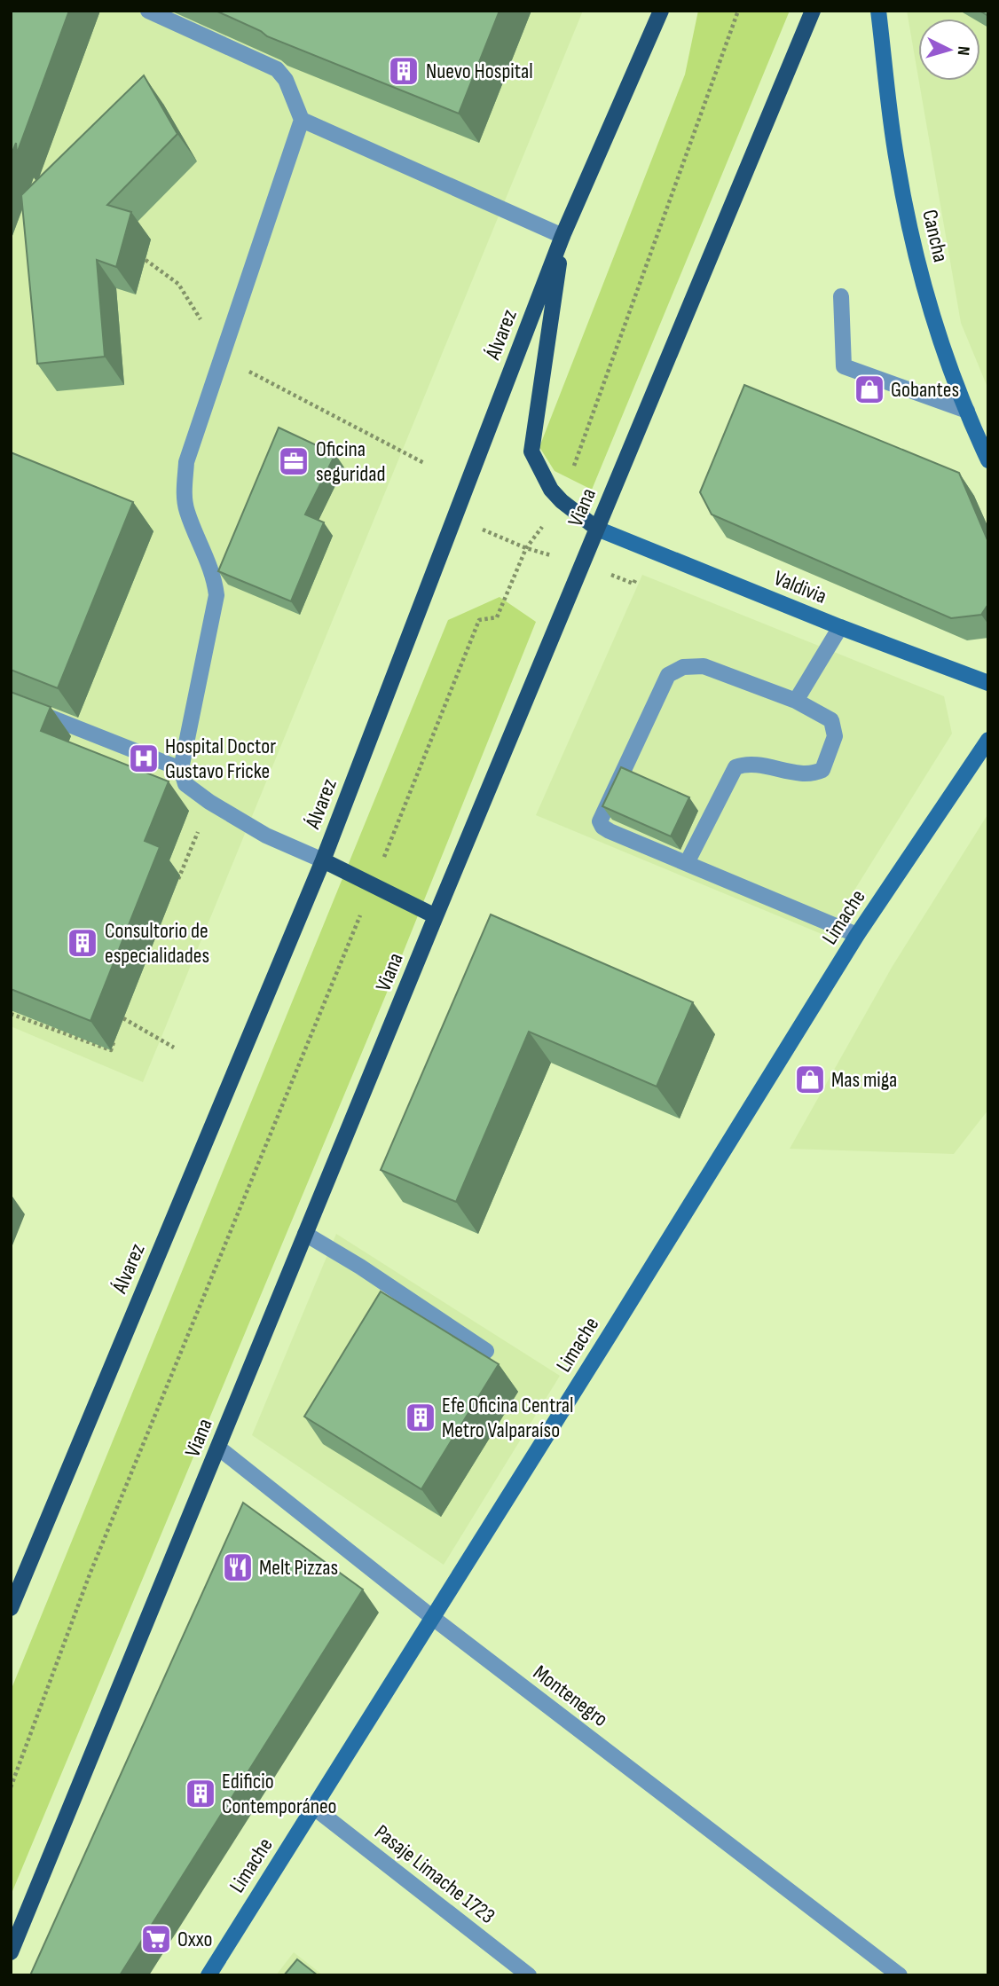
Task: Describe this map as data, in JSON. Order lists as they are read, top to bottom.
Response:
{
  "streets": {
    "main road": [
      "Cancha",
      "Álvarez",
      "Viana",
      "Valdivia",
      "Limache"
    ],
    "street": ["Montenegro", "Pasaje Limache 1723"]
  },
  "crossings": [
    ["Viana", "Valdivia"],
    ["Viana", "Montenegro"],
    ["Limache", "Montenegro"],
    ["Limache", "Pasaje Limache 1723"]
  ],
  "places": {
    "building": [
      "Nuevo Hospital",
      "Consultorio de especialidades",
      "Efe Oficina Central Metro Valparaíso",
      "Edificio Contemporáneo"
    ],
    "shop": ["Gobantes", "Mas miga"],
    "office": ["Oficina seguridad"],
    "hospital": ["Hospital Doctor Gustavo Fricke"],
    "restaurant": ["Melt Pizzas"],
    "supermarket": ["Oxxo"]
  },
  "north": "right"
}
